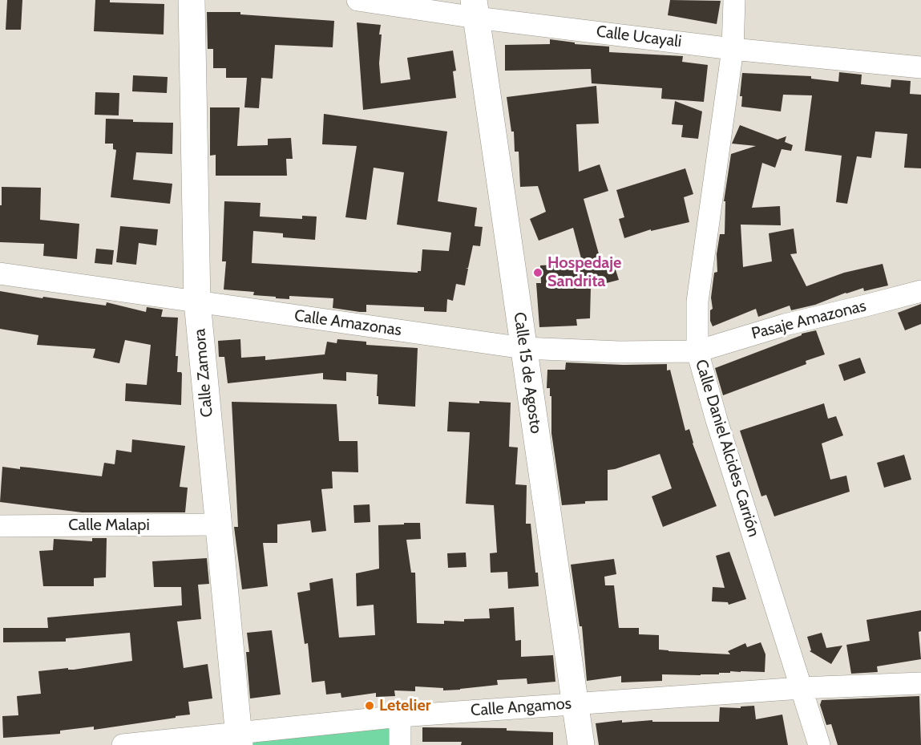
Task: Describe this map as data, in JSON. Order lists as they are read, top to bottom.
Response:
{
  "streets": {
    "street": [
      "Calle Ucayali",
      "Pasaje Amazonas",
      "Calle Amazonas",
      "Calle Zamora",
      "Calle 15 de Agosto",
      "Calle Daniel Alcides Carrión",
      "Calle Malapi",
      "Calle Angamos"
    ]
  },
  "crossings": [
    ["Calle Ucayali", "Calle 15 de Agosto"],
    ["Calle Ucayali", "Calle Daniel Alcides Carrión"],
    ["Pasaje Amazonas", "Calle Amazonas"],
    ["Pasaje Amazonas", "Calle Daniel Alcides Carrión"],
    ["Calle Amazonas", "Calle Zamora"],
    ["Calle Amazonas", "Calle 15 de Agosto"],
    ["Calle Amazonas", "Calle Daniel Alcides Carrión"],
    ["Calle Zamora", "Calle Malapi"],
    ["Calle Zamora", "Calle Angamos"],
    ["Calle 15 de Agosto", "Calle Angamos"],
    ["Calle Daniel Alcides Carrión", "Calle Angamos"]
  ],
  "places": ["Hospedaje Sandrita", "Letelier"]
}
